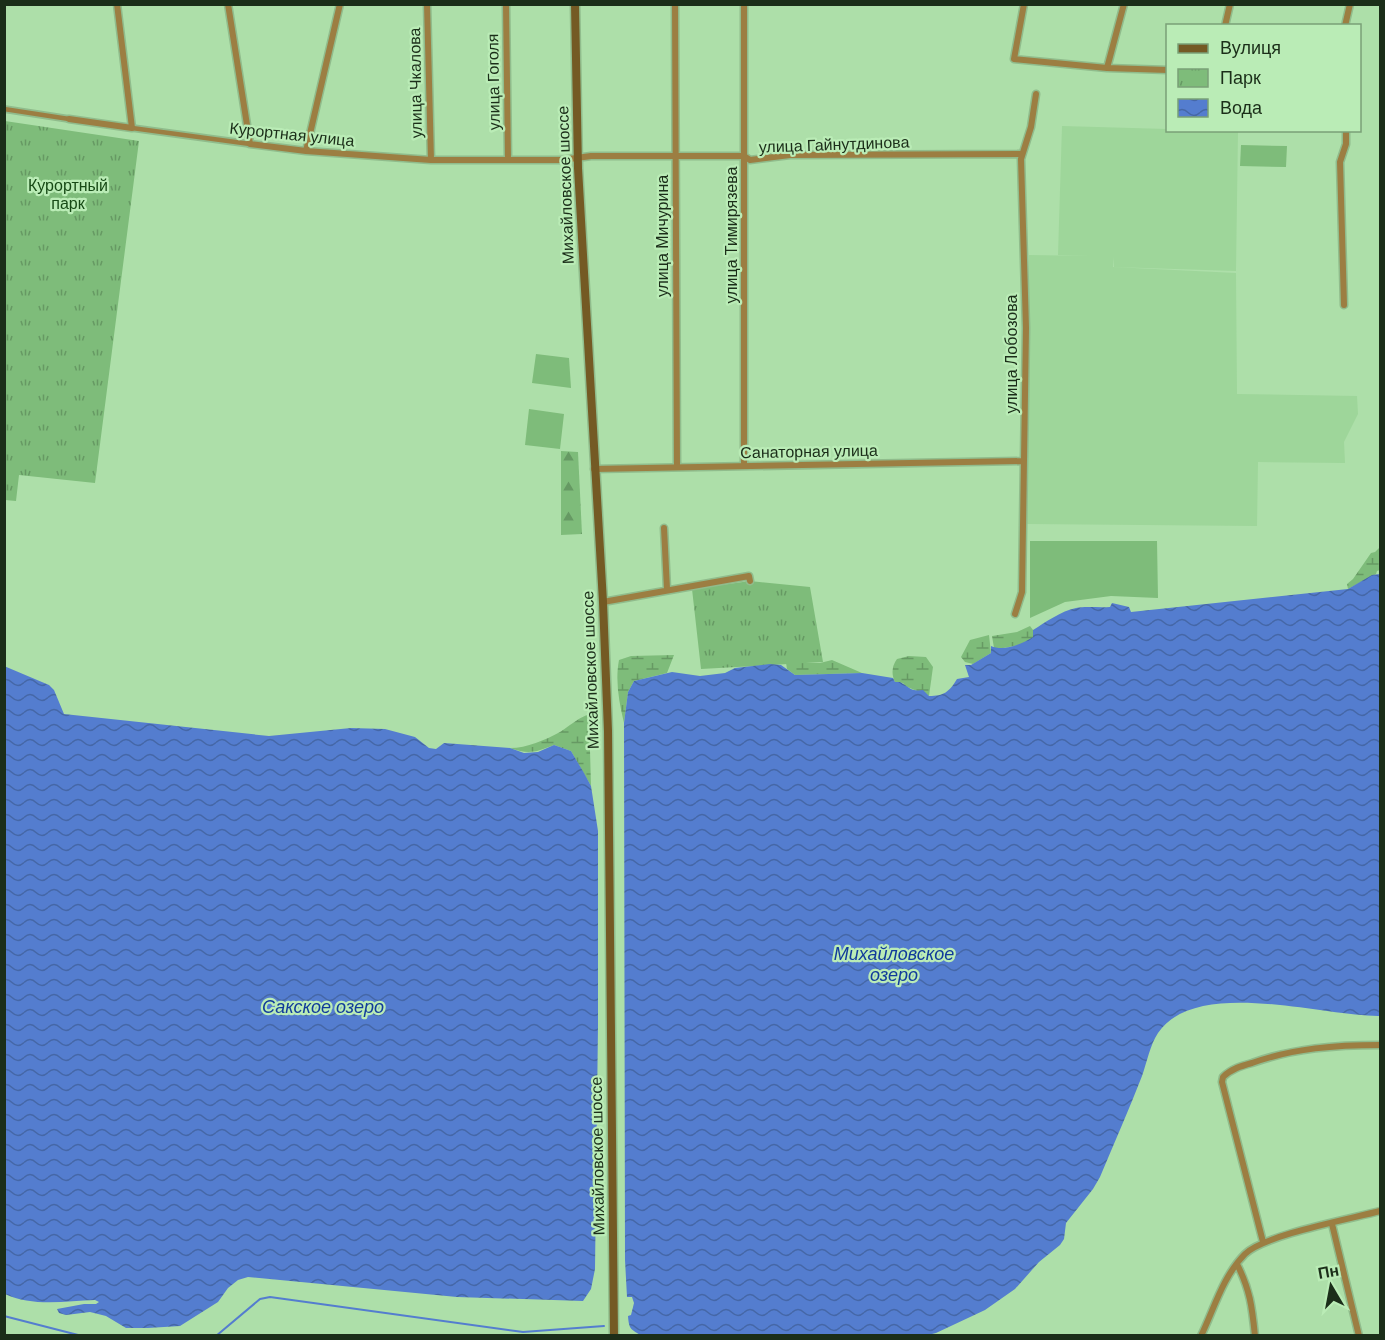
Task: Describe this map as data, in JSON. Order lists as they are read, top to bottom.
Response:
{
  "streets": {
    "main road": ["Михайловское шоссе"],
    "street": [
      "улица Гоголя",
      "улица Чкалова",
      "Курортная улица",
      "улица Гайнутдинова",
      "улица Тимирязева",
      "улица Мичурина",
      "улица Лобозова",
      "Санаторная улица"
    ]
  },
  "crossings": [
    ["улица Гоголя", "Курортная улица"],
    ["улица Чкалова", "Курортная улица"],
    ["Курортная улица", "улица Гайнутдинова"],
    ["Курортная улица", "Михайловское шоссе"],
    ["улица Гайнутдинова", "Михайловское шоссе"],
    ["улица Гайнутдинова", "улица Тимирязева"],
    ["улица Гайнутдинова", "улица Мичурина"],
    ["улица Гайнутдинова", "улица Лобозова"],
    ["Михайловское шоссе", "Санаторная улица"],
    ["улица Тимирязева", "Санаторная улица"],
    ["улица Мичурина", "Санаторная улица"],
    ["улица Лобозова", "Санаторная улица"]
  ],
  "water": ["Михайловское озеро", "Сакское озеро"],
  "parks": ["Курортный парк"],
  "legend": ["Вулиця", "Парк", "Вода"],
  "north": "top"
}
